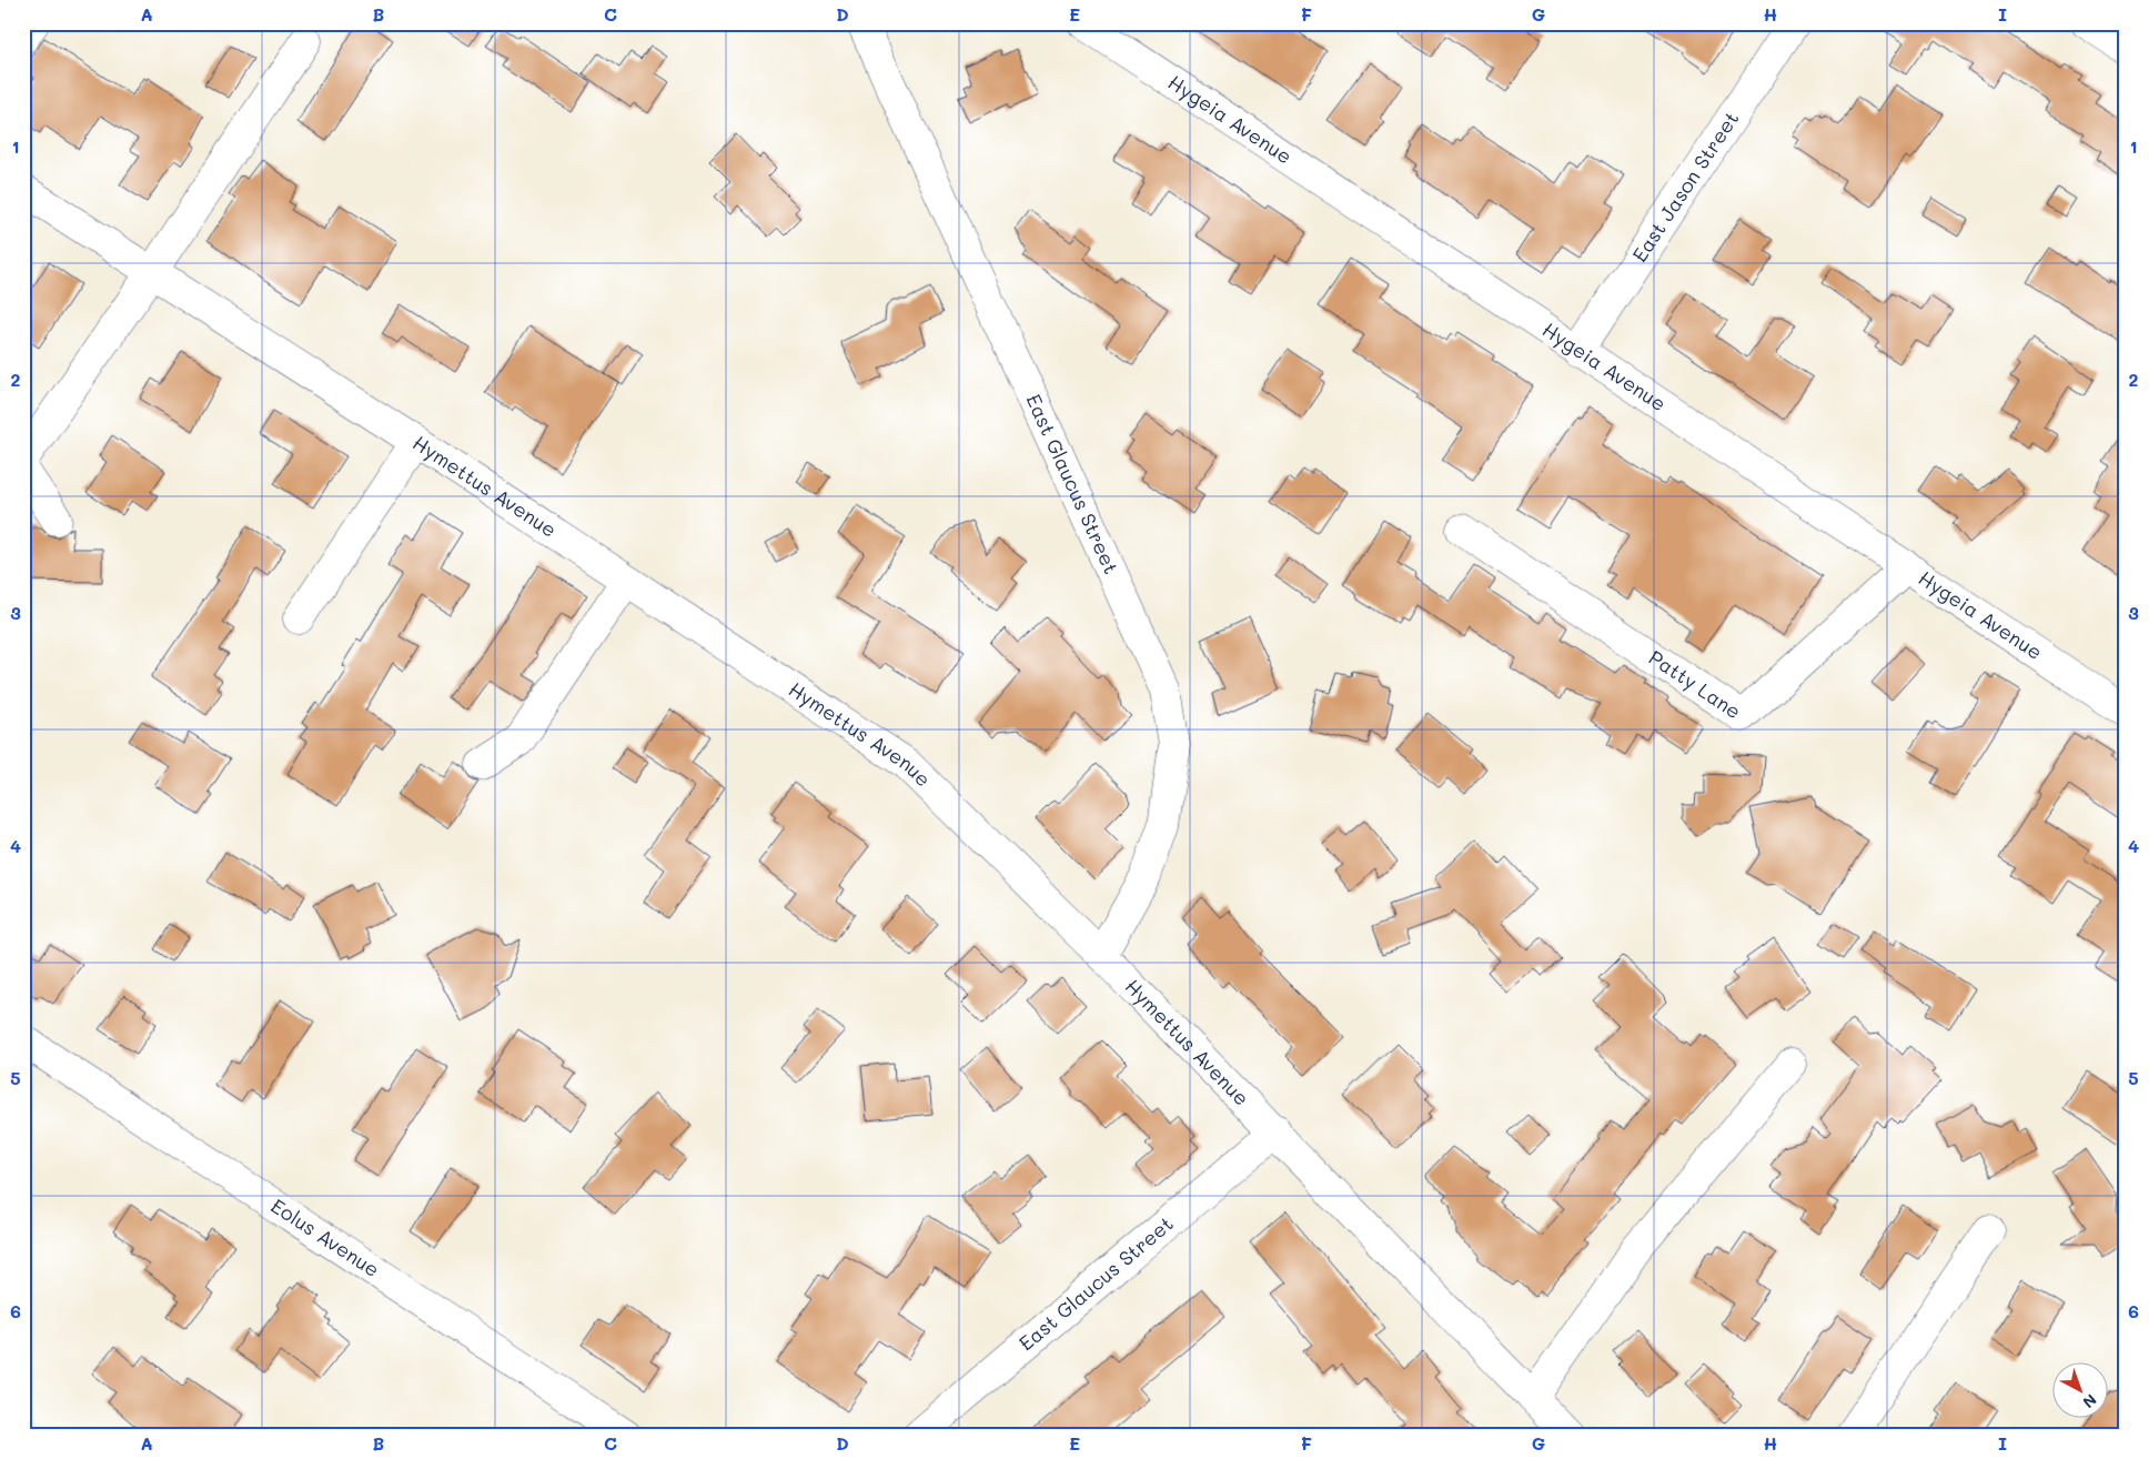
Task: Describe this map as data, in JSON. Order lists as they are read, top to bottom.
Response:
{
  "streets": {
    "street": [
      "Hygeia Avenue",
      "East Jason Street",
      "East Glaucus Street",
      "Hymettus Avenue",
      "Patty Lane",
      "Eolus Avenue"
    ]
  },
  "crossings": [
    ["Hygeia Avenue", "East Jason Street"],
    ["Hygeia Avenue", "Patty Lane"],
    ["East Glaucus Street", "Hymettus Avenue"]
  ],
  "north": "bottom right",
  "grid": {
    "columns": [
      "A",
      "B",
      "C",
      "D",
      "E",
      "F",
      "G",
      "H",
      "I"
    ],
    "rows": [
      "1",
      "2",
      "3",
      "4",
      "5",
      "6"
    ]
  }
}
